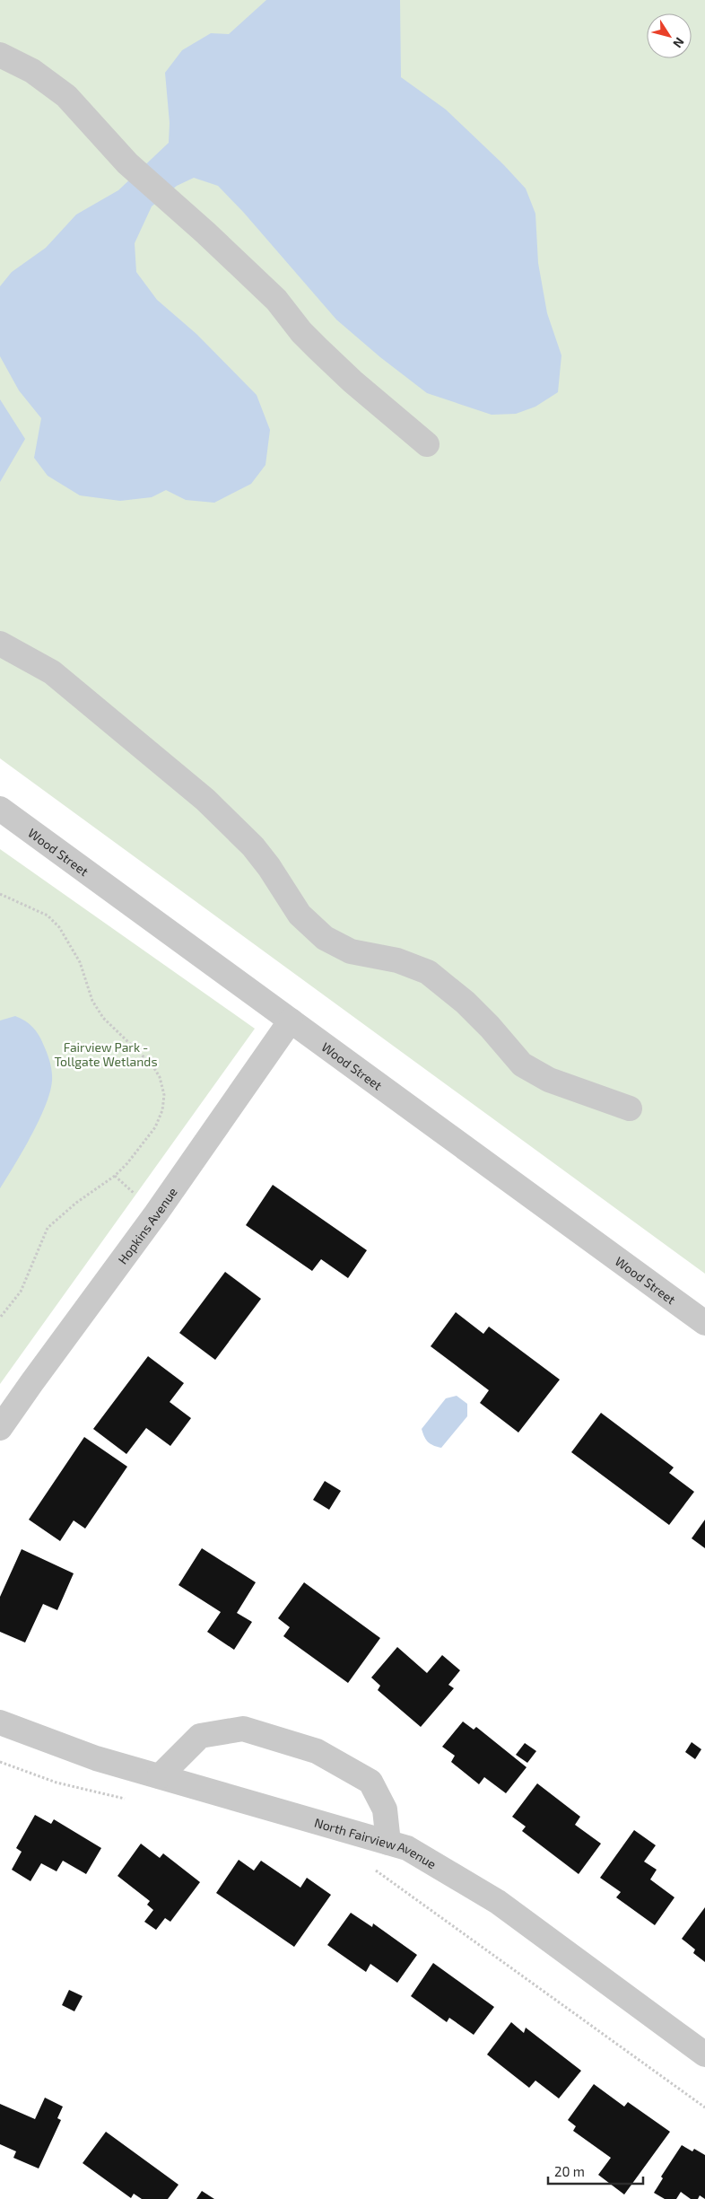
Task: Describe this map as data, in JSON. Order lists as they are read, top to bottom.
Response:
{
  "streets": {
    "street": ["Wood Street", "Hopkins Avenue", "North Fairview Avenue"]
  },
  "crossings": [
    ["Wood Street", "Hopkins Avenue"]
  ],
  "parks": ["Fairview Park - Tollgate Wetlands"],
  "scale_bar": "20 m",
  "north": "bottom right"
}
